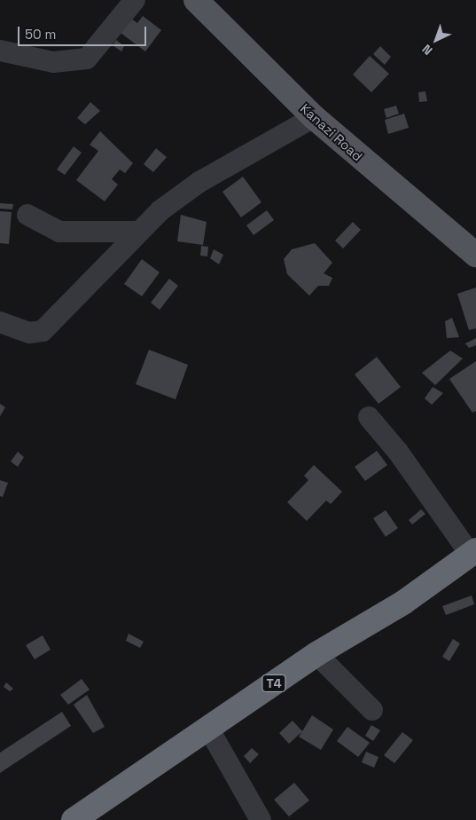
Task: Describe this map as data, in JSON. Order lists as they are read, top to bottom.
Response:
{
  "streets": {
    "highway": ["T4"],
    "main road": ["Kanazi Road"]
  },
  "scale_bar": "50 m",
  "north": "bottom left"
}
